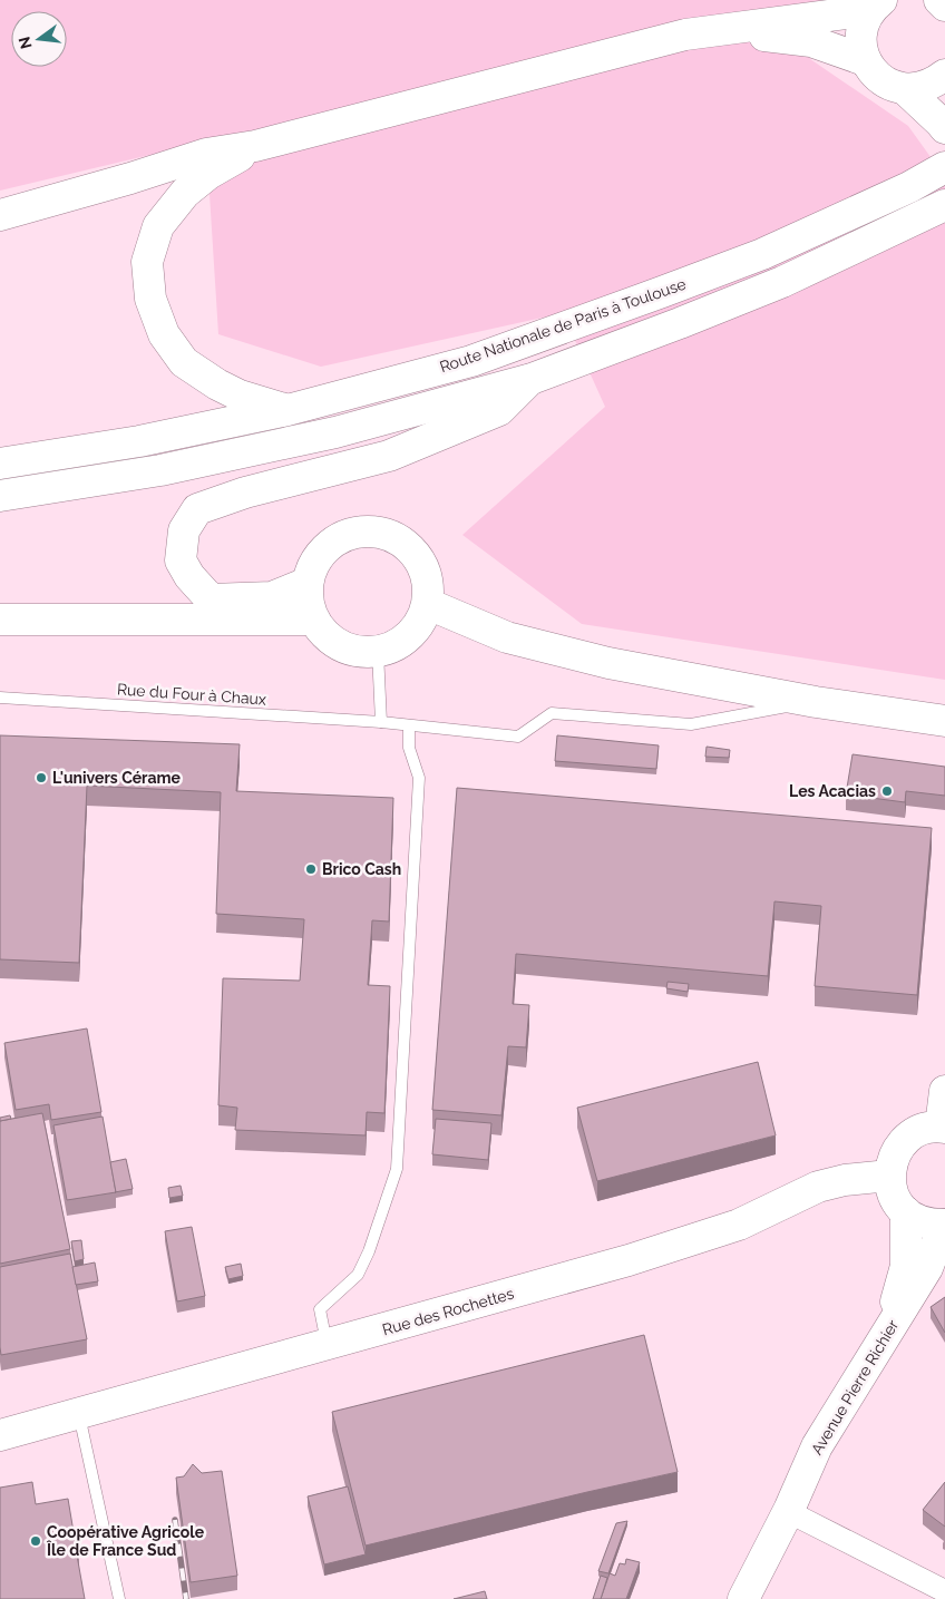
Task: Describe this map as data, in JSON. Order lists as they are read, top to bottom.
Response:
{
  "streets": {
    "main road": ["Route Nationale de Paris à Toulouse", "Rue des Rochettes", "Avenue Pierre Richier"],
    "lane": ["Rue du Four à Chaux"]
  },
  "places": [
    "L'univers Cérame",
    "Les Acacias",
    "Brico Cash",
    "Coopérative Agricole Île de France Sud"
  ],
  "north": "left"
}
